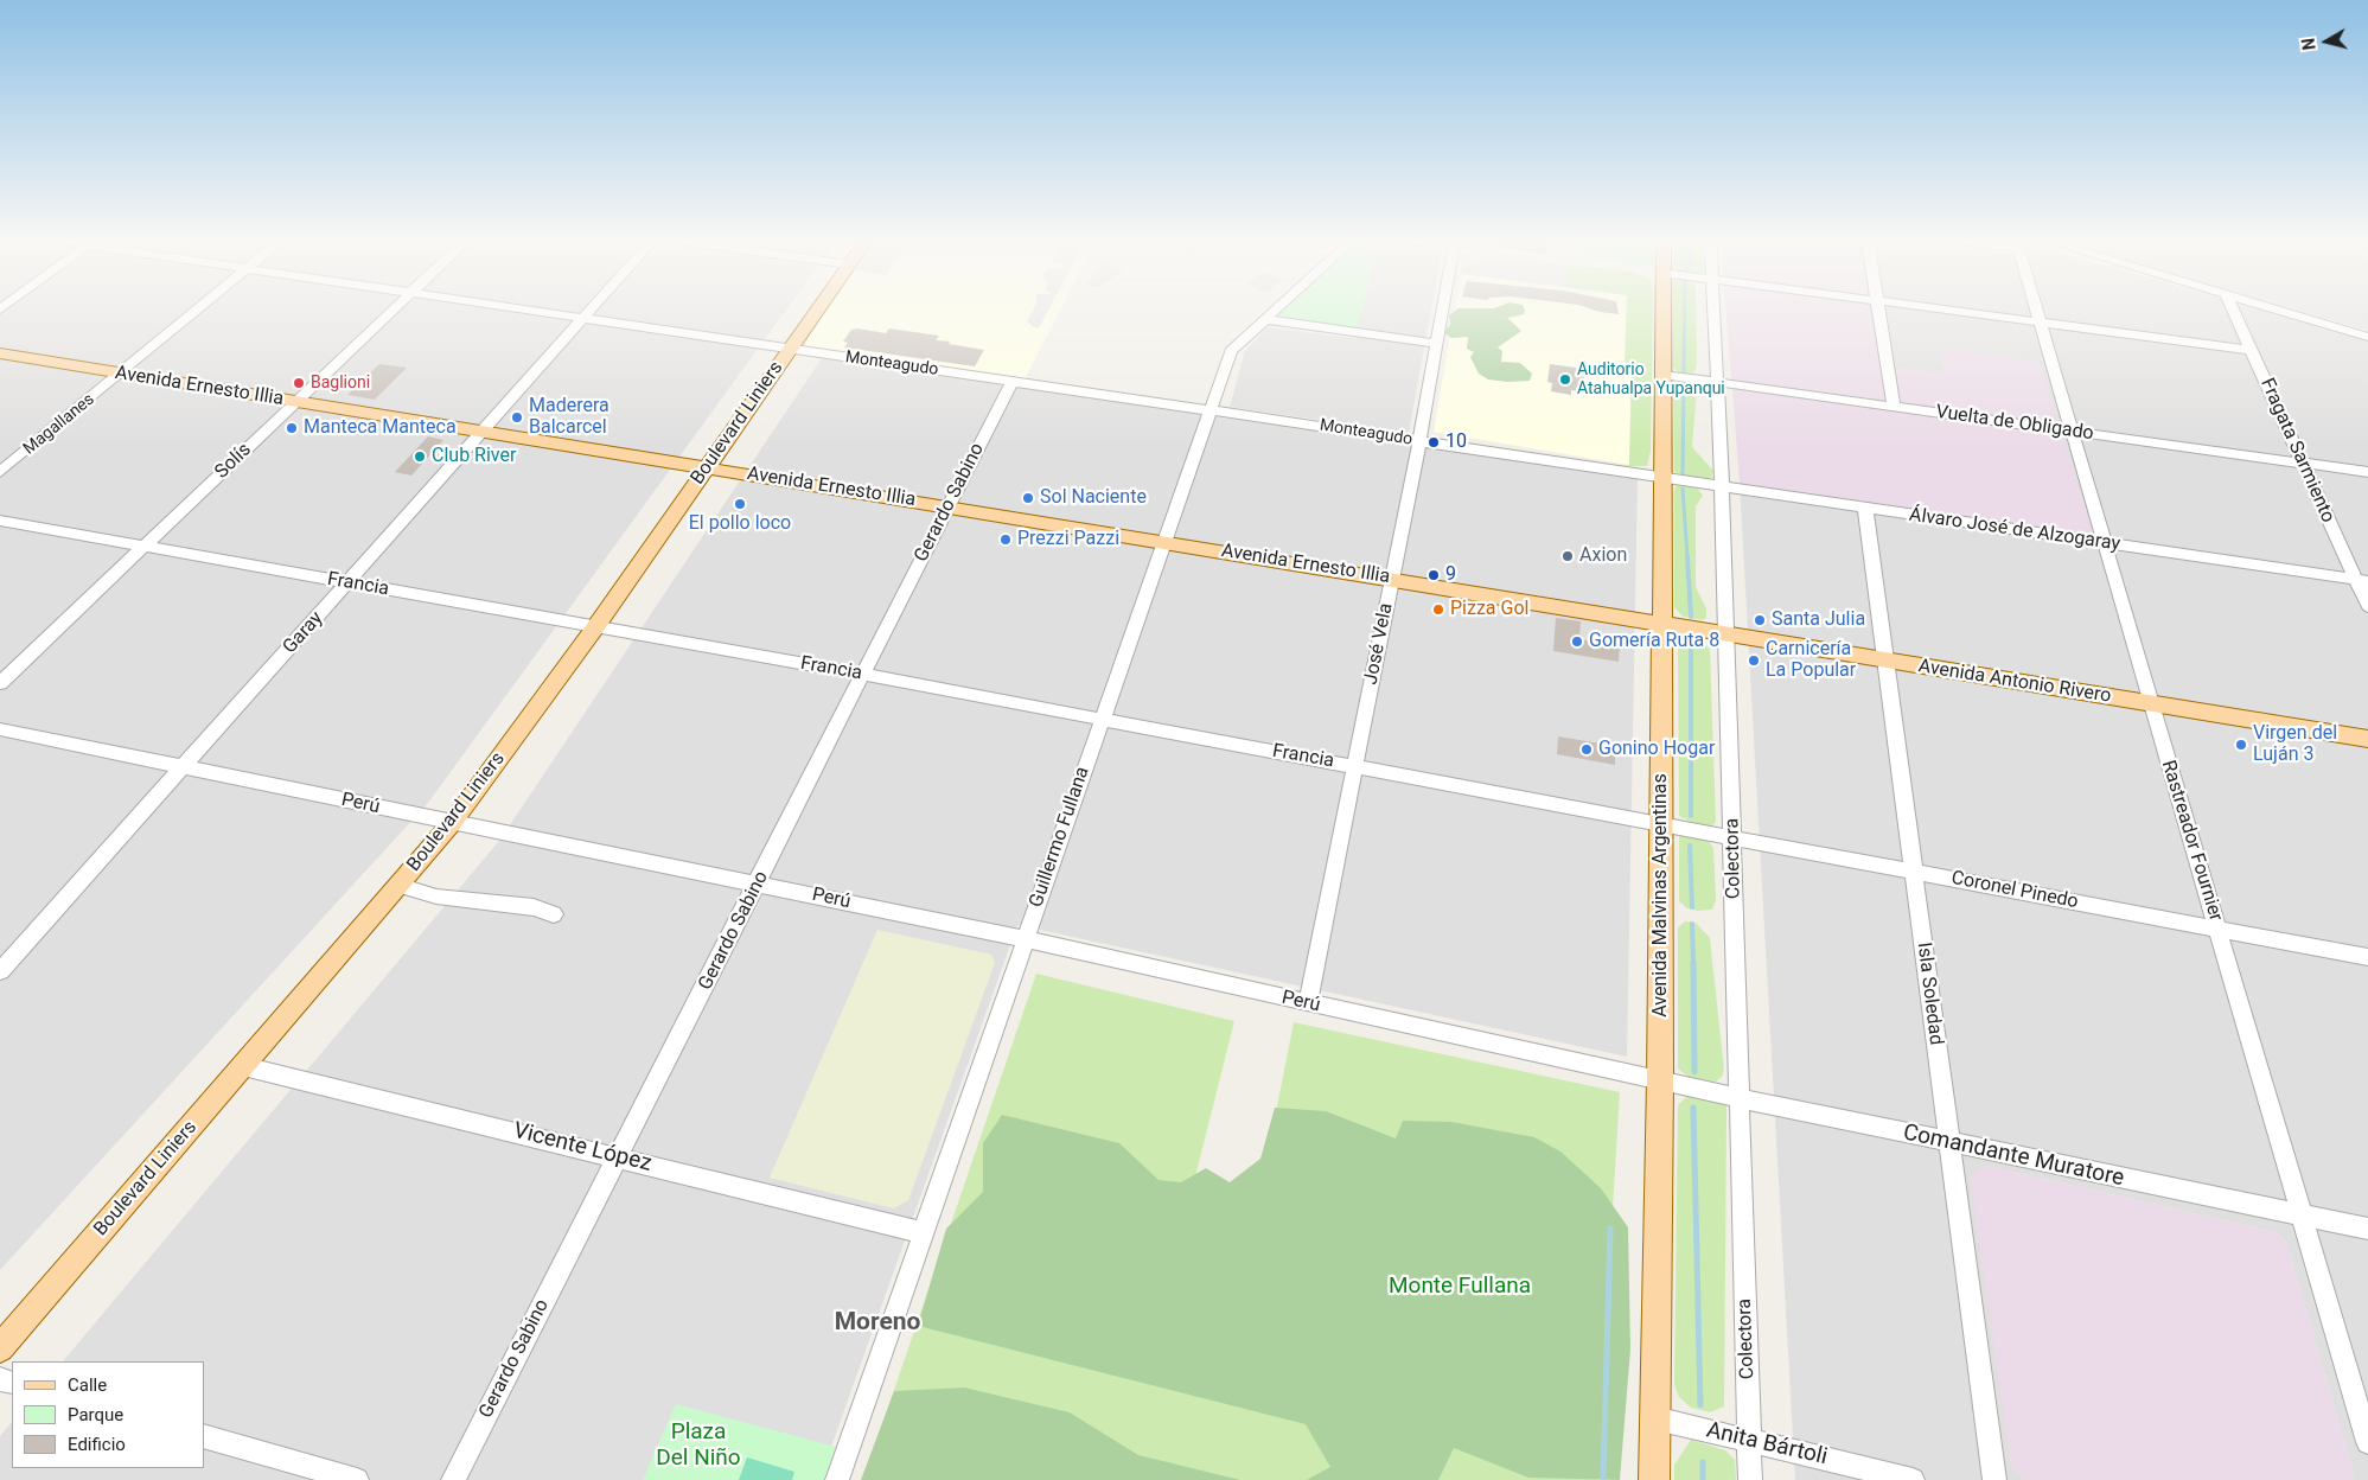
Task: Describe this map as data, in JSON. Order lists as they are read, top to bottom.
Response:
{
  "streets": {
    "main road": [
      "Avenida Ernesto Illia",
      "Boulevard Liniers",
      "Avenida Antonio Rivero",
      "Avenida Malvinas Argentinas"
    ],
    "street": [
      "Monteagudo",
      "Vuelta de Obligado",
      "Magallanes",
      "Fragata Sarmiento",
      "Solís",
      "Gerardo Sabino",
      "Álvaro José de Alzogaray",
      "Francia",
      "Garay",
      "José Vela",
      "Perú",
      "Guillermo Fullana",
      "Rastreador Fournier",
      "Colectora",
      "Coronel Pinedo",
      "Isla Soledad",
      "Vicente López",
      "Comandante Muratore",
      "Anita Bártoli"
    ]
  },
  "crossings": [
    ["Monteagudo", "Boulevard Liniers"],
    ["Monteagudo", "Gerardo Sabino"],
    ["Monteagudo", "Álvaro José de Alzogaray"],
    ["Monteagudo", "Garay"],
    ["Monteagudo", "José Vela"],
    ["Monteagudo", "Guillermo Fullana"],
    ["Monteagudo", "Avenida Malvinas Argentinas"],
    ["Avenida Ernesto Illia", "Boulevard Liniers"],
    ["Avenida Ernesto Illia", "Magallanes"],
    ["Avenida Ernesto Illia", "Solís"],
    ["Avenida Ernesto Illia", "Gerardo Sabino"],
    ["Avenida Ernesto Illia", "Garay"],
    ["Avenida Ernesto Illia", "José Vela"],
    ["Avenida Ernesto Illia", "Avenida Antonio Rivero"],
    ["Avenida Ernesto Illia", "Guillermo Fullana"],
    ["Avenida Ernesto Illia", "Avenida Malvinas Argentinas"],
    ["Boulevard Liniers", "Francia"],
    ["Boulevard Liniers", "Perú"],
    ["Boulevard Liniers", "Vicente López"],
    ["Vuelta de Obligado", "Fragata Sarmiento"],
    ["Vuelta de Obligado", "Rastreador Fournier"],
    ["Vuelta de Obligado", "Colectora"],
    ["Vuelta de Obligado", "Avenida Malvinas Argentinas"],
    ["Fragata Sarmiento", "Álvaro José de Alzogaray"],
    ["Solís", "Francia"],
    ["Gerardo Sabino", "Francia"],
    ["Gerardo Sabino", "Perú"],
    ["Gerardo Sabino", "Vicente López"],
    ["Álvaro José de Alzogaray", "Rastreador Fournier"],
    ["Álvaro José de Alzogaray", "Colectora"],
    ["Álvaro José de Alzogaray", "Avenida Malvinas Argentinas"],
    ["Álvaro José de Alzogaray", "Isla Soledad"],
    ["Francia", "Garay"],
    ["Francia", "José Vela"],
    ["Francia", "Guillermo Fullana"],
    ["Francia", "Coronel Pinedo"],
    ["Francia", "Avenida Malvinas Argentinas"],
    ["Garay", "Perú"],
    ["José Vela", "Perú"],
    ["Avenida Antonio Rivero", "Rastreador Fournier"],
    ["Avenida Antonio Rivero", "Colectora"],
    ["Avenida Antonio Rivero", "Avenida Malvinas Argentinas"],
    ["Avenida Antonio Rivero", "Isla Soledad"],
    ["Perú", "Guillermo Fullana"],
    ["Perú", "Avenida Malvinas Argentinas"],
    ["Perú", "Comandante Muratore"],
    ["Guillermo Fullana", "Vicente López"],
    ["Rastreador Fournier", "Coronel Pinedo"],
    ["Rastreador Fournier", "Comandante Muratore"],
    ["Colectora", "Coronel Pinedo"],
    ["Colectora", "Comandante Muratore"],
    ["Colectora", "Anita Bártoli"],
    ["Coronel Pinedo", "Avenida Malvinas Argentinas"],
    ["Coronel Pinedo", "Isla Soledad"],
    ["Avenida Malvinas Argentinas", "Comandante Muratore"],
    ["Avenida Malvinas Argentinas", "Anita Bártoli"],
    ["Isla Soledad", "Comandante Muratore"]
  ],
  "districts": ["Moreno"],
  "parks": ["Monte Fullana", "Plaza Del Niño"],
  "places": [
    "Auditorio Atahualpa Yupanqui",
    "Baglioni",
    "Maderera Balcarcel",
    "Manteca Manteca",
    "10",
    "Club River",
    "Sol Naciente",
    "El pollo loco",
    "Prezzi Pazzi",
    "Axion",
    "9",
    "Pizza Gol",
    "Santa Julia",
    "Gomería Ruta 8",
    "Carnicería La Popular",
    "Virgen del Luján 3",
    "Gonino Hogar"
  ],
  "legend": ["Calle", "Parque", "Edificio"],
  "north": "left"
}
